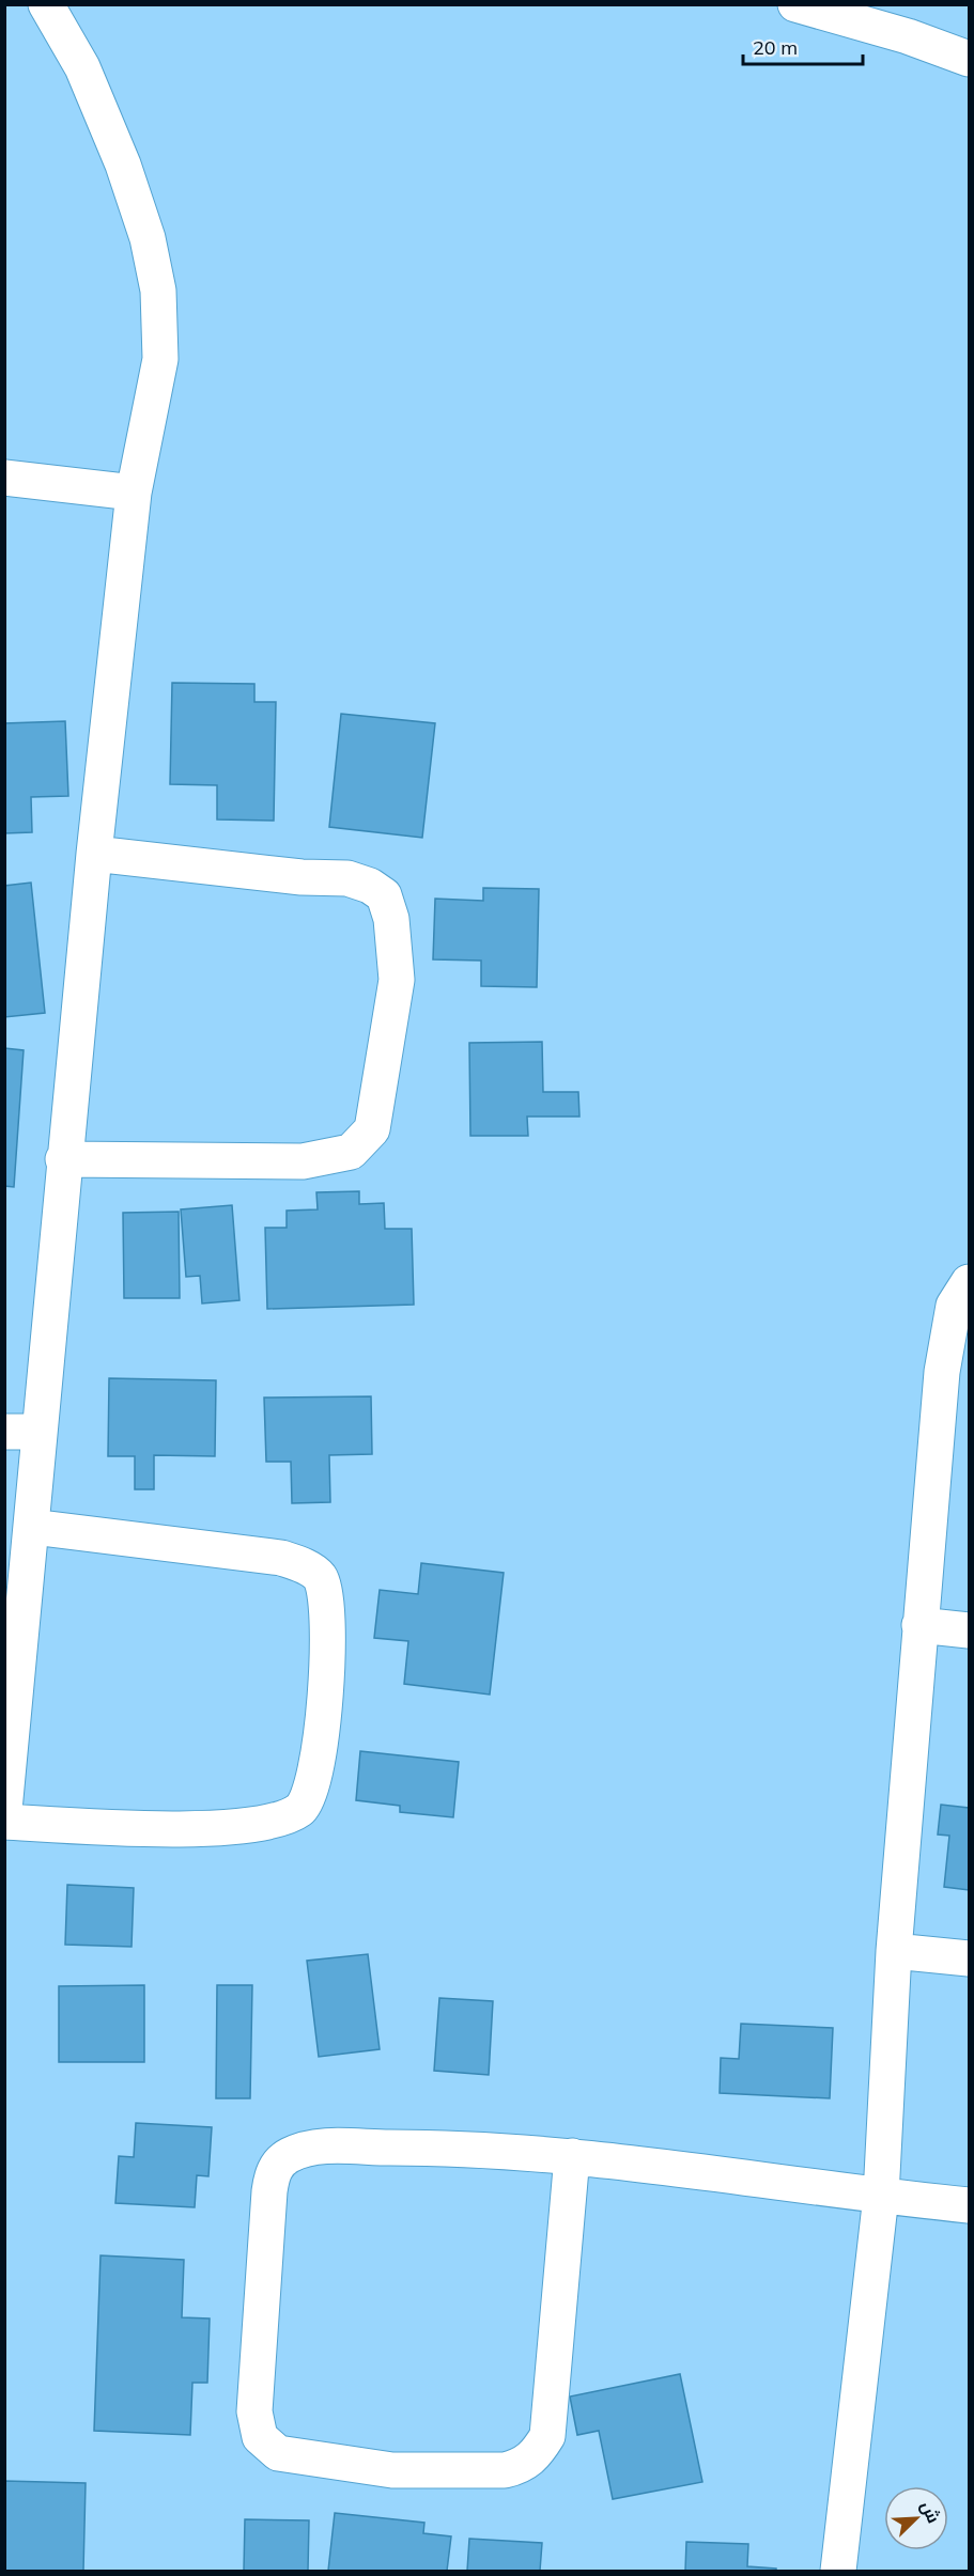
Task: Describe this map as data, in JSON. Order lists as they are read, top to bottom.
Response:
{
  "scale_bar": "20 m",
  "north": "top right"
}
